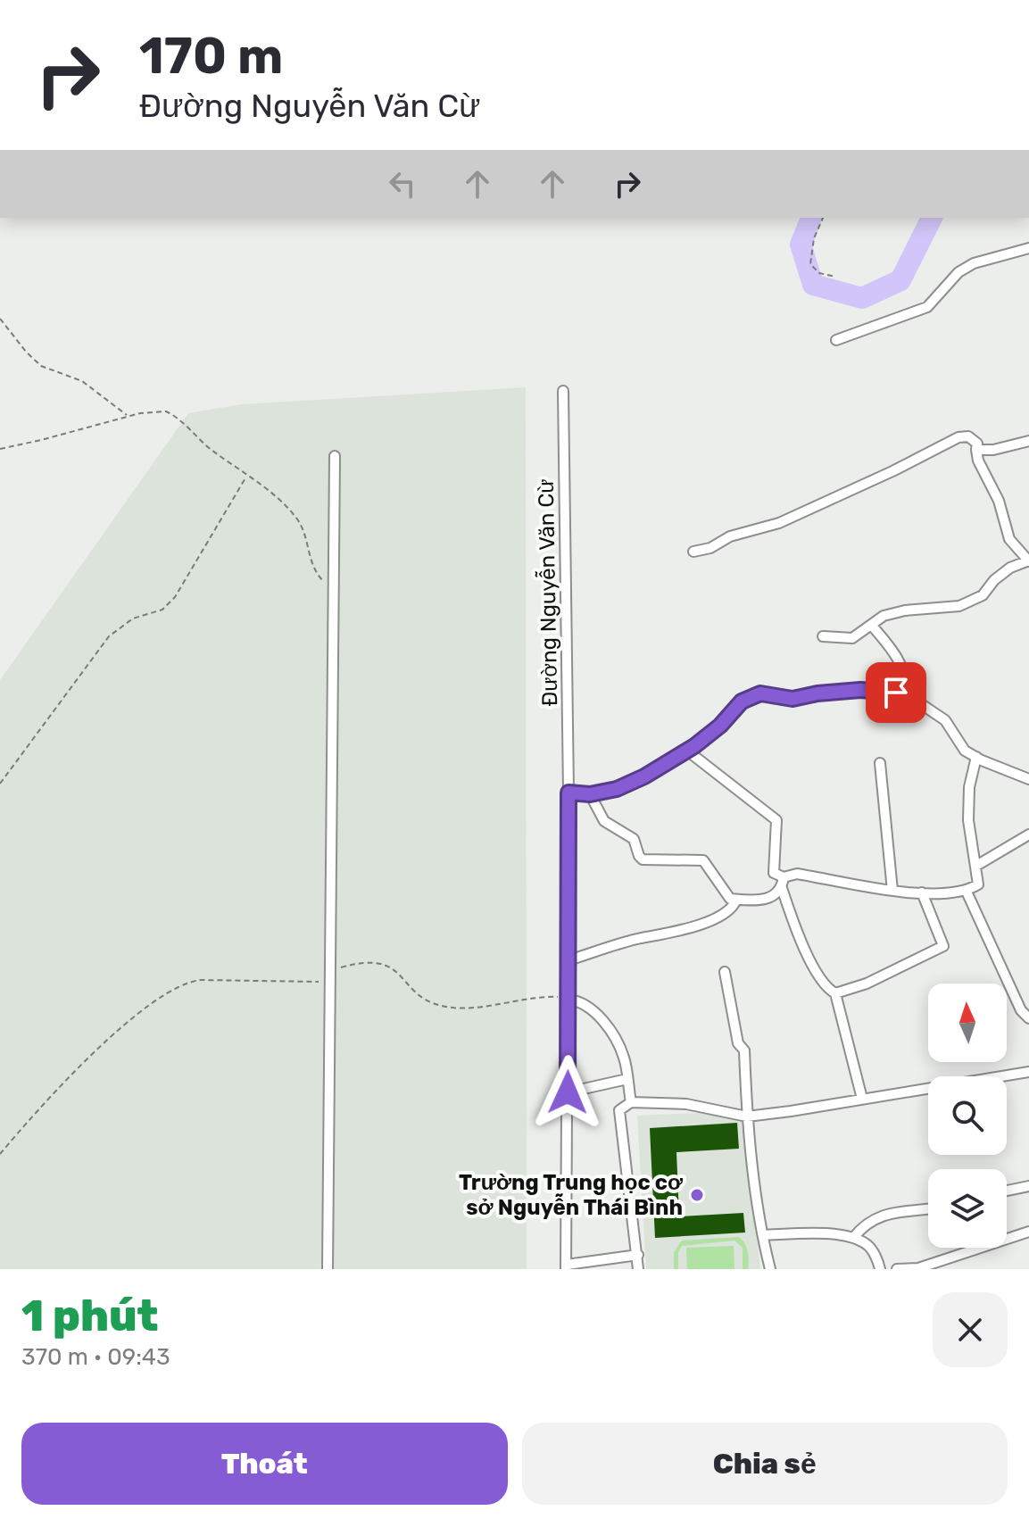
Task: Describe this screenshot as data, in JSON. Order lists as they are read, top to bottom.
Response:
{
  "streets": {
    "street": ["Đường Nguyễn Văn Cừ"]
  },
  "places": ["Trường Trung học cơ sở Nguyễn Thái Bình"],
  "north": "top",
  "page": {
    "turn": ["170 m", "Đường Nguyễn Văn Cừ"],
    "heading": ["1 phút", "370 m · 09:43"],
    "buttons": ["Thoát", "Chia sẻ"]
  }
}
